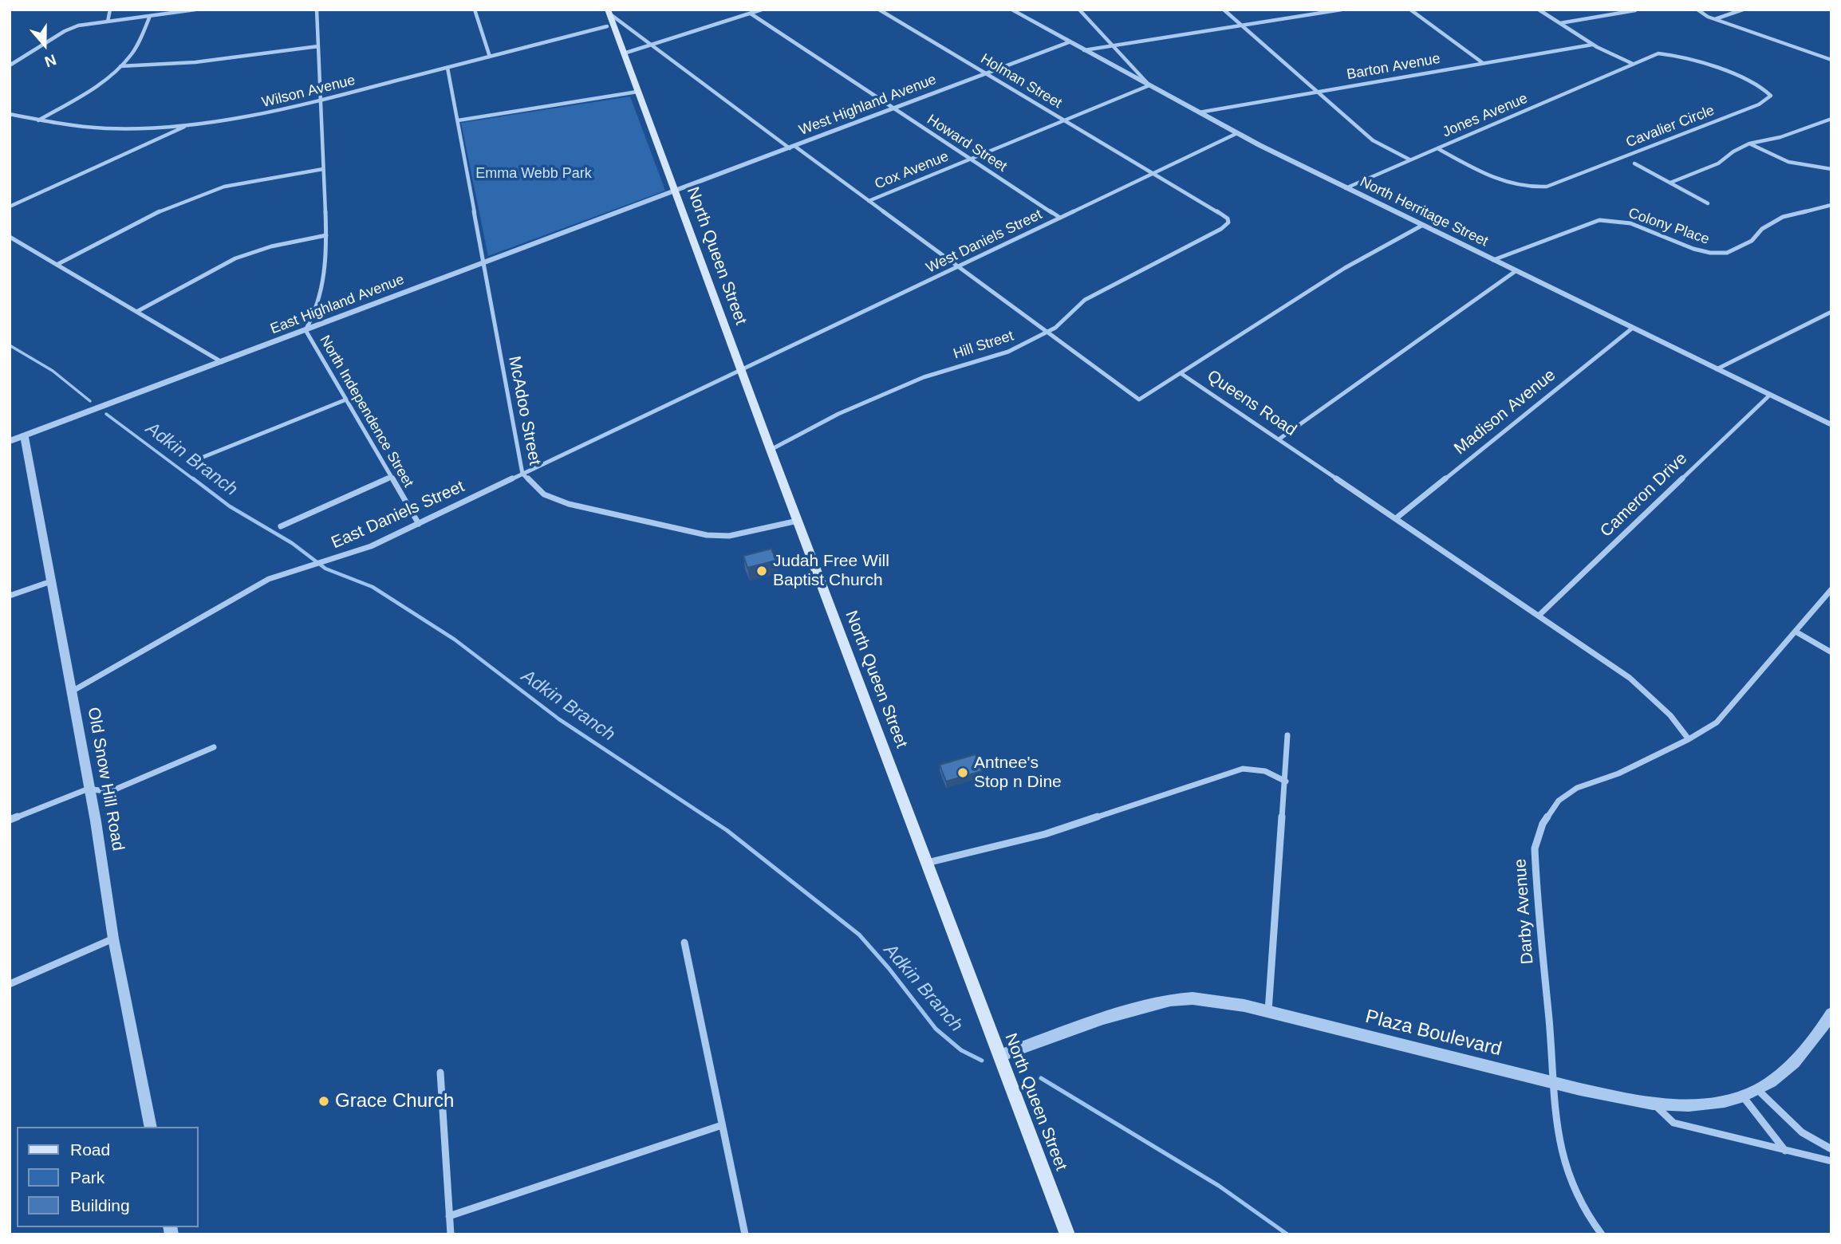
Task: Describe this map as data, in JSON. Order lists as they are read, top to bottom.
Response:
{
  "streets": {
    "main road": ["North Queen Street"],
    "street": [
      "Barton Avenue",
      "Holman Street",
      "Wilson Avenue",
      "West Highland Avenue",
      "Jones Avenue",
      "Cavalier Circle",
      "Howard Street",
      "Cox Avenue",
      "North Herritage Street",
      "Colony Place",
      "West Daniels Street",
      "East Highland Avenue",
      "Hill Street",
      "Queens Road",
      "McAdoo Street",
      "North Independence Street",
      "Madison Avenue",
      "Cameron Drive",
      "East Daniels Street",
      "Old Snow Hill Road",
      "Darby Avenue",
      "Plaza Boulevard"
    ]
  },
  "crossings": [
    ["Barton Avenue", "North Herritage Street"],
    ["Holman Street", "West Highland Avenue"],
    ["Holman Street", "Cox Avenue"],
    ["Holman Street", "West Daniels Street"],
    ["Holman Street", "Hill Street"],
    ["Wilson Avenue", "McAdoo Street"],
    ["Wilson Avenue", "North Independence Street"],
    ["West Highland Avenue", "Howard Street"],
    ["West Highland Avenue", "North Herritage Street"],
    ["West Highland Avenue", "North Queen Street"],
    ["West Highland Avenue", "East Highland Avenue"],
    ["West Highland Avenue", "Queens Road"],
    ["Jones Avenue", "Cavalier Circle"],
    ["Jones Avenue", "North Herritage Street"],
    ["Howard Street", "Cox Avenue"],
    ["Howard Street", "West Daniels Street"],
    ["Cox Avenue", "North Herritage Street"],
    ["Cox Avenue", "Queens Road"],
    ["North Herritage Street", "Colony Place"],
    ["North Herritage Street", "West Daniels Street"],
    ["North Herritage Street", "Madison Avenue"],
    ["North Herritage Street", "Cameron Drive"],
    ["West Daniels Street", "North Queen Street"],
    ["West Daniels Street", "Hill Street"],
    ["West Daniels Street", "Queens Road"],
    ["West Daniels Street", "East Daniels Street"],
    ["North Queen Street", "East Highland Avenue"],
    ["North Queen Street", "Hill Street"],
    ["North Queen Street", "Queens Road"],
    ["North Queen Street", "McAdoo Street"],
    ["North Queen Street", "East Daniels Street"],
    ["North Queen Street", "Plaza Boulevard"],
    ["East Highland Avenue", "McAdoo Street"],
    ["East Highland Avenue", "North Independence Street"],
    ["East Highland Avenue", "Old Snow Hill Road"],
    ["Hill Street", "Queens Road"],
    ["Queens Road", "Madison Avenue"],
    ["Queens Road", "Cameron Drive"],
    ["Queens Road", "Darby Avenue"],
    ["McAdoo Street", "East Daniels Street"],
    ["North Independence Street", "East Daniels Street"],
    ["East Daniels Street", "Old Snow Hill Road"],
    ["Darby Avenue", "Plaza Boulevard"]
  ],
  "water": ["Adkin Branch"],
  "parks": ["Emma Webb Park"],
  "places": ["Judah Free Will Baptist Church", "Antnee's Stop n Dine", "Grace Church"],
  "legend": ["Road", "Park", "Building"],
  "north": "bottom"
}
